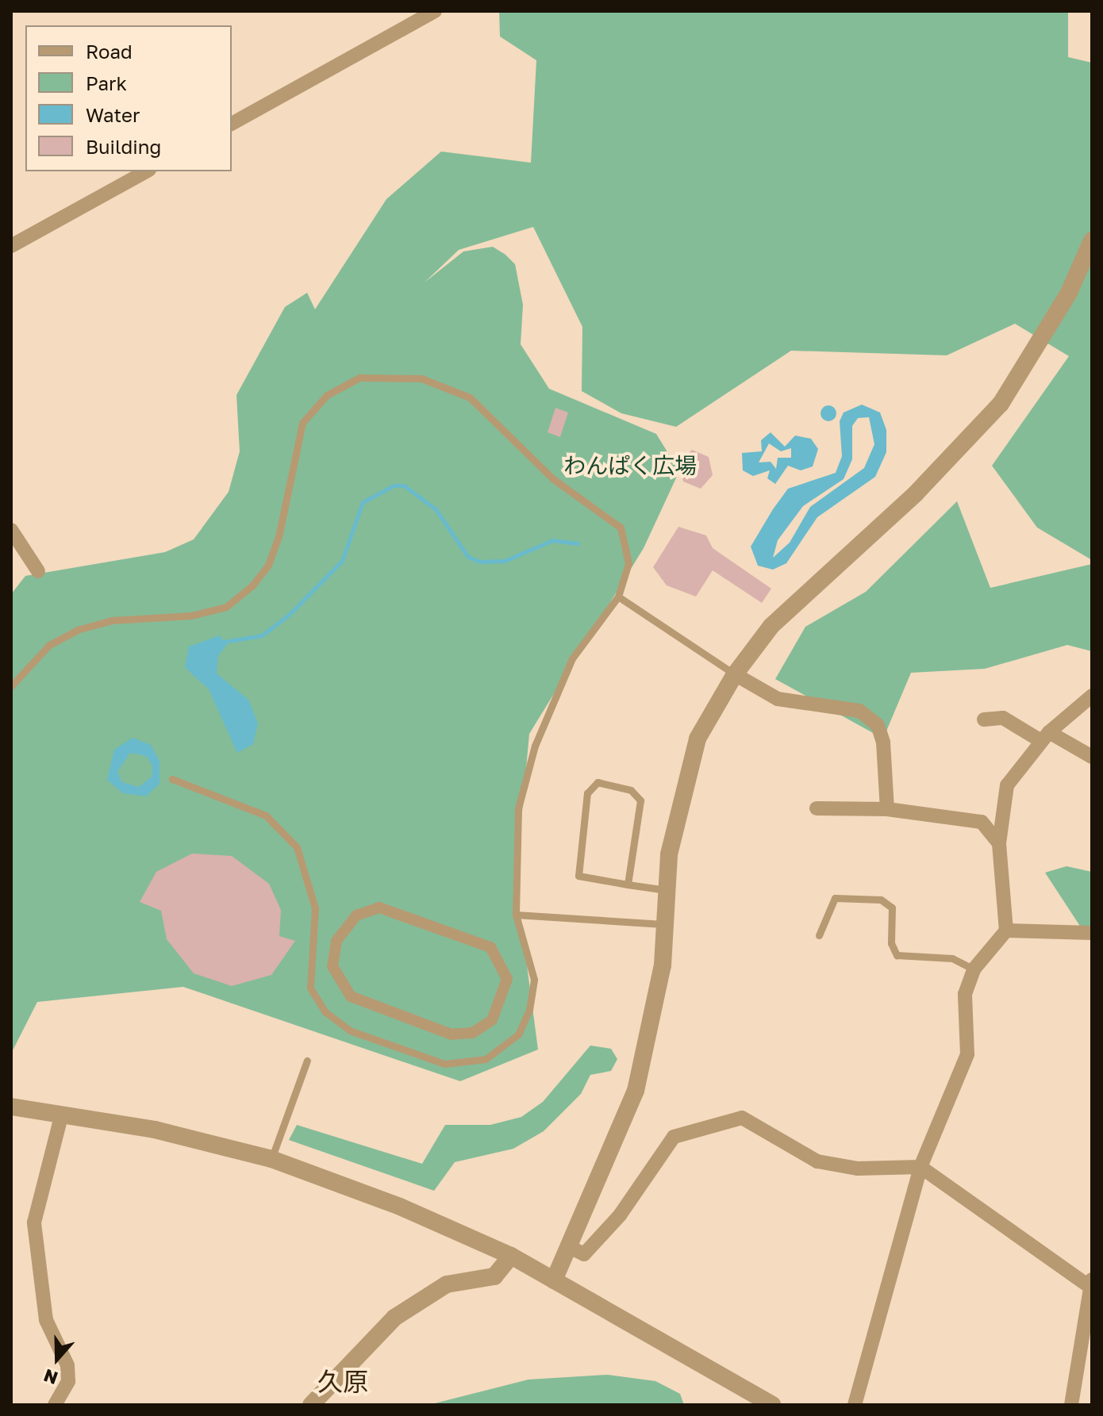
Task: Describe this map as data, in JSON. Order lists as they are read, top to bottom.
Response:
{
  "districts": ["久原"],
  "parks": ["わんぱく広場"],
  "legend": [
    "Road",
    "Park",
    "Water",
    "Building"
  ],
  "north": "bottom"
}
